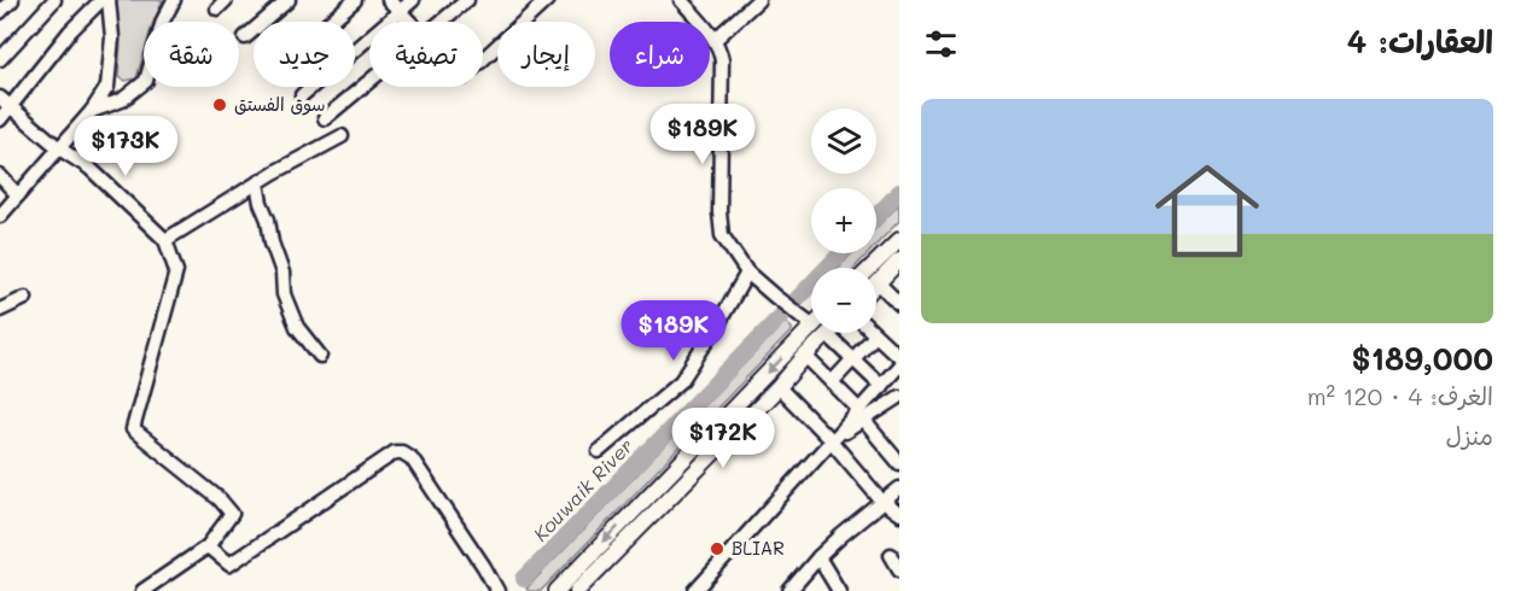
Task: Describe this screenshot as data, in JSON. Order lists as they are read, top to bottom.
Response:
{
  "water": ["Kouwaik River"],
  "places": ["سوق الفستق", "BLIAR"],
  "page": {
    "heading": "العقارات: 4",
    "chip": [
      "شراء",
      "إيجار",
      "تصفية",
      "جديد",
      "شقة"
    ],
    "list": [
      {
        "name": "$189,000",
        "note": "الغرف: 4 · 120 m² · منزل"
      }
    ],
    "price": [
      "$189K",
      "$173K",
      "$189K",
      "$172K"
    ],
    "map_buttons": ["+", "−"]
  }
}
